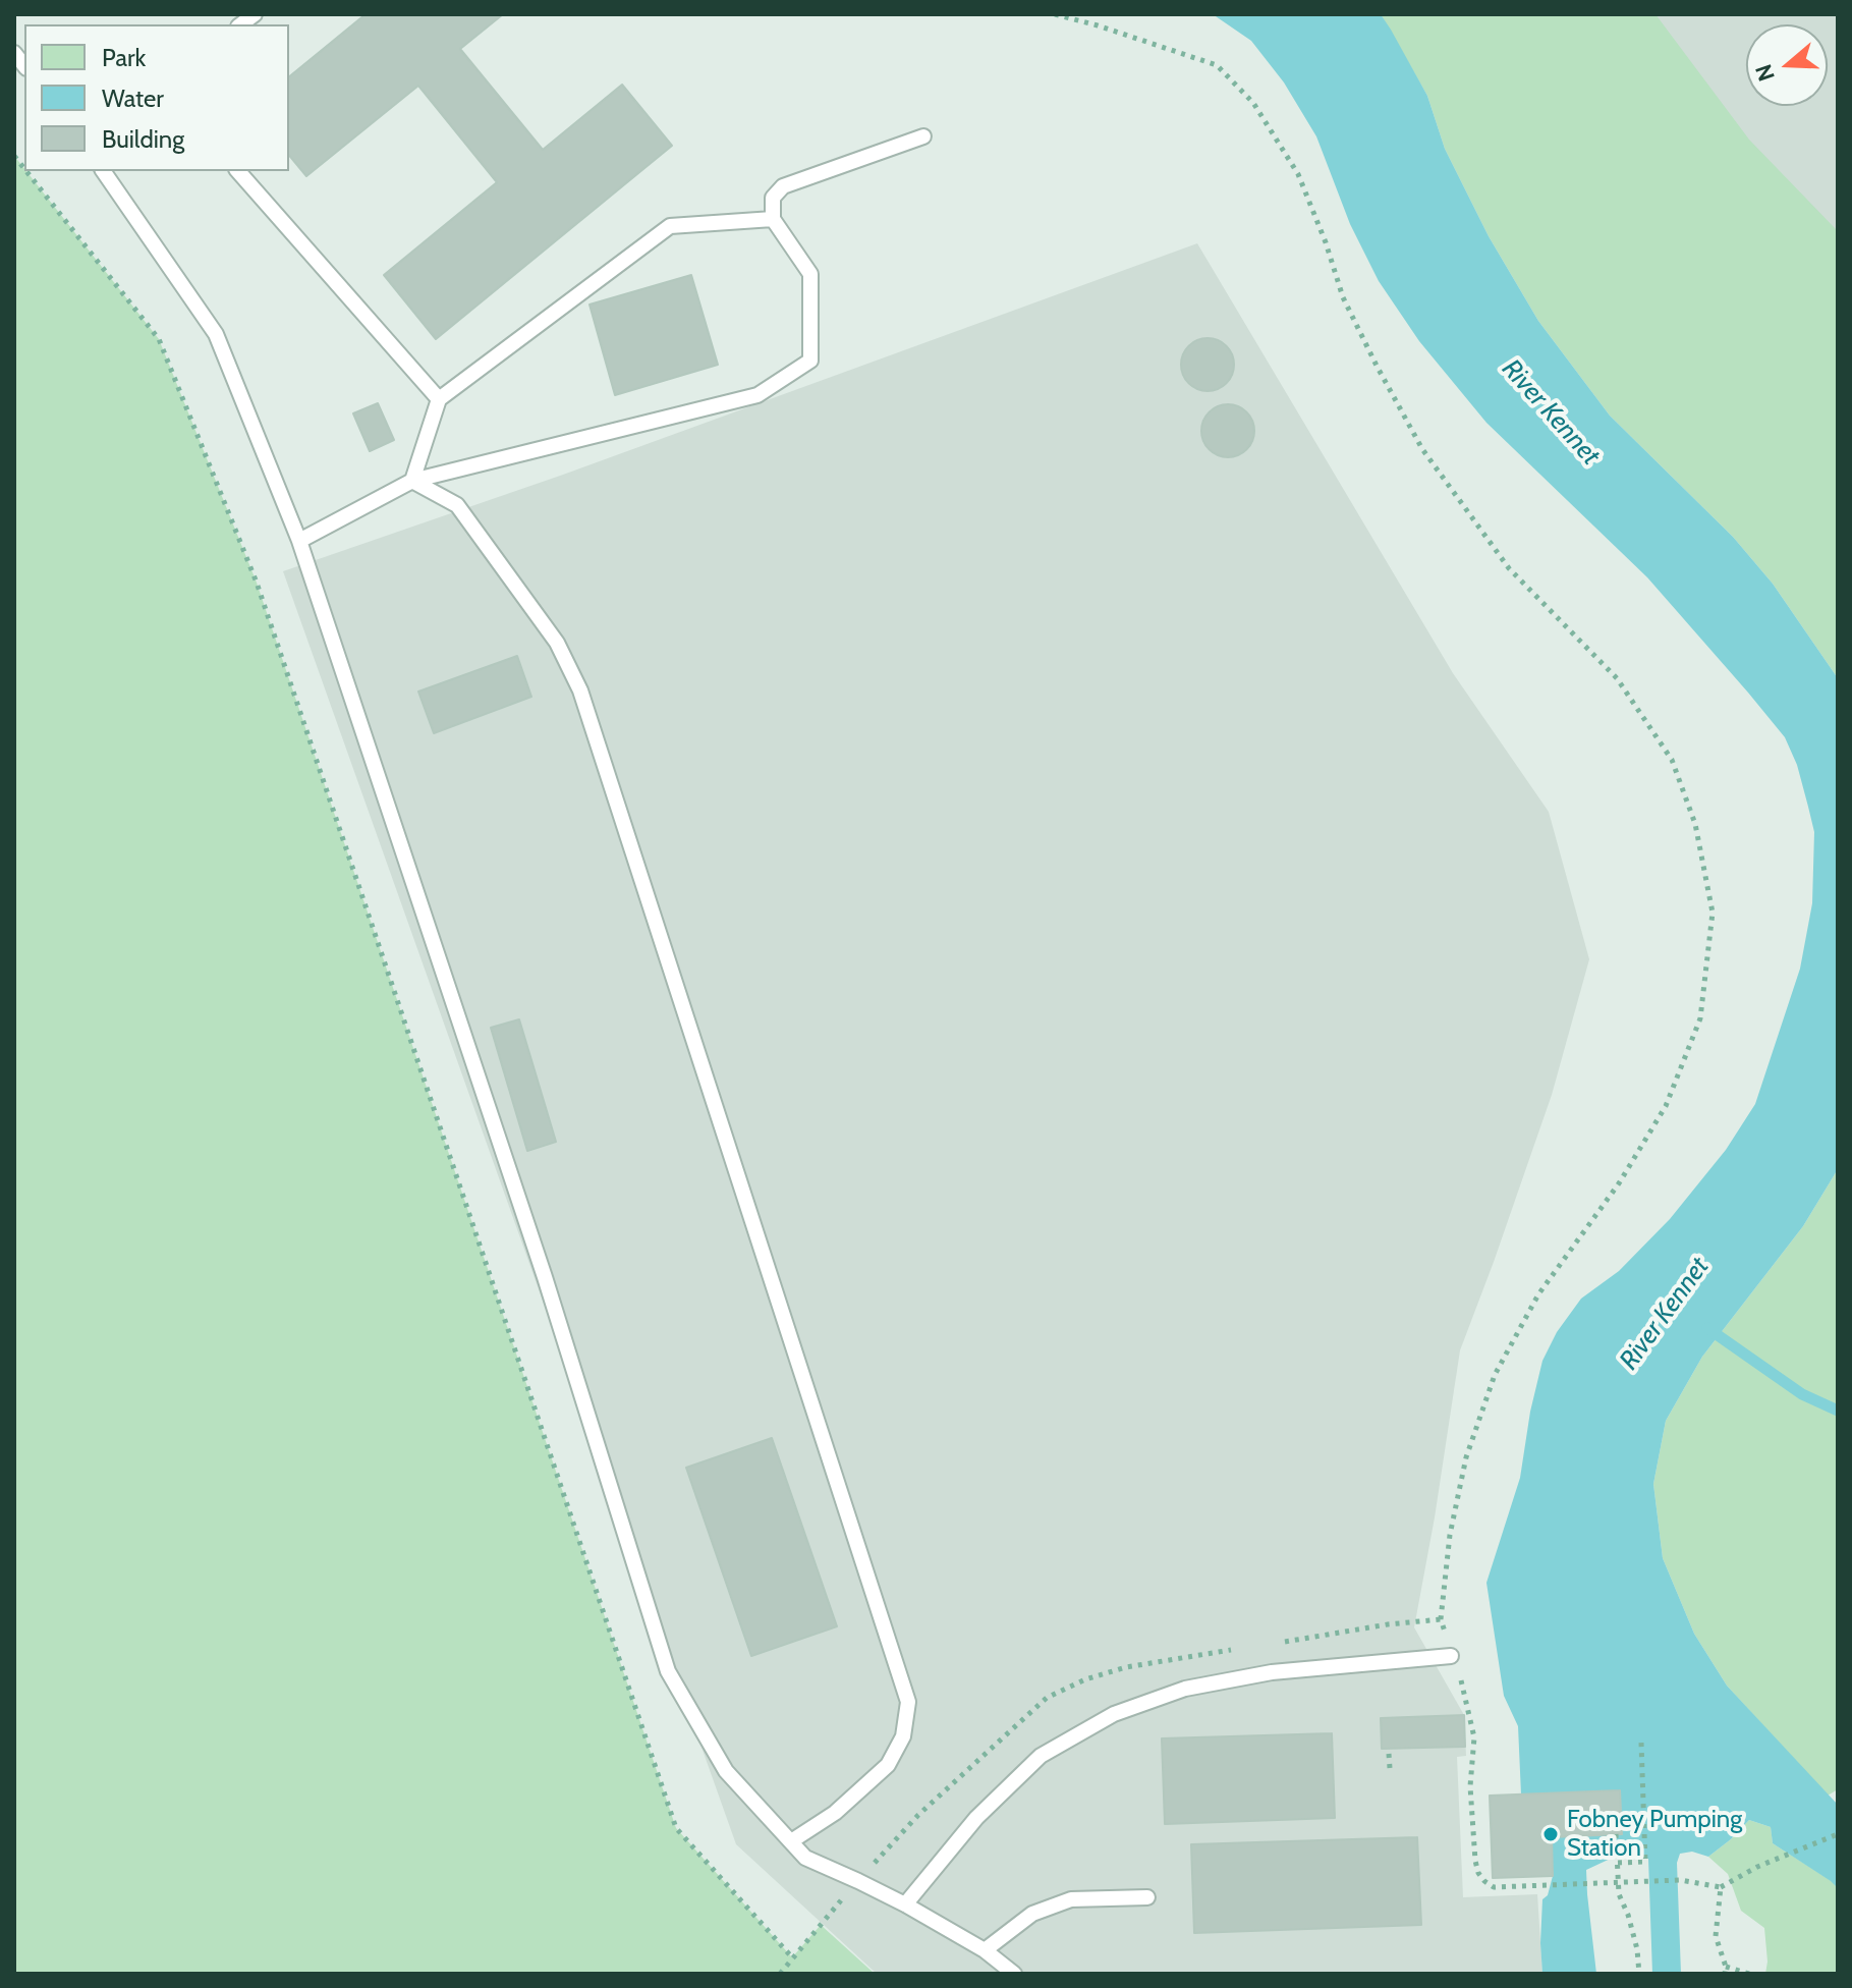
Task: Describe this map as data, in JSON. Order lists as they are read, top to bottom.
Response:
{
  "water": ["River Kennet"],
  "places": ["Fobney Pumping Station"],
  "legend": ["Park", "Water", "Building"],
  "north": "left"
}
